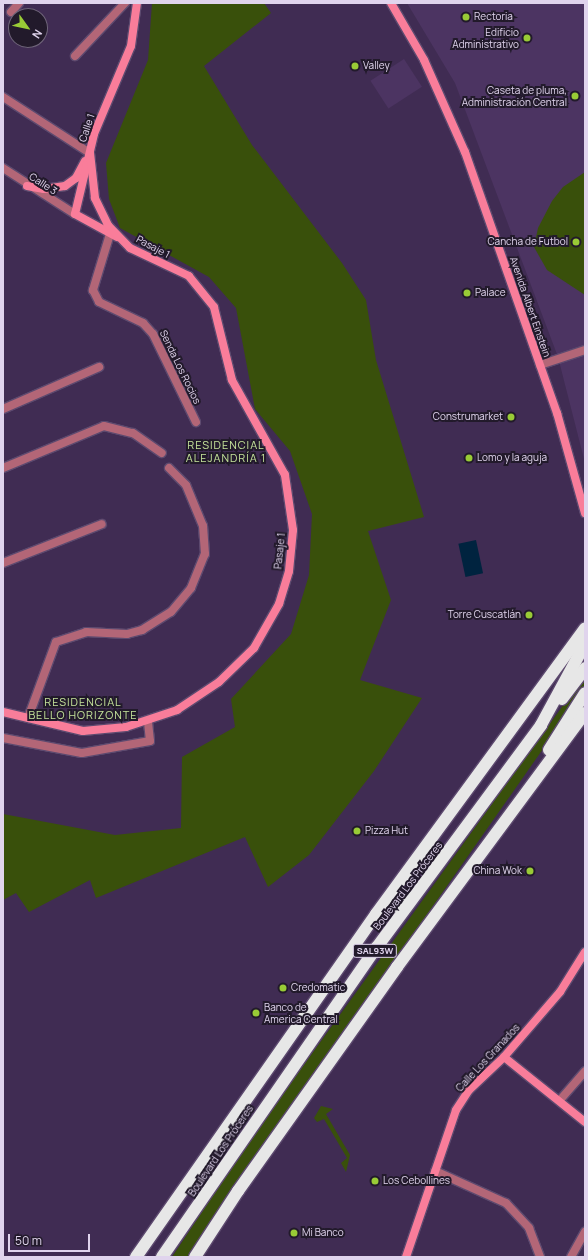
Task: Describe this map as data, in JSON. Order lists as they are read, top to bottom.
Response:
{
  "streets": {
    "highway": ["Boulevard Los Próceres", "SAL93W"],
    "street": [
      "Calle 1",
      "Calle 3",
      "Pasaje 1",
      "Avenida Albert Einstein",
      "Senda Los Rocios",
      "Calle Los Granados"
    ]
  },
  "crossings": [
    ["Calle 1", "Calle 3"]
  ],
  "districts": ["RESIDENCIAL ALEJANDRÍA 1", "RESIDENCIAL BELLO HORIZONTE"],
  "places": [
    "Rectoria",
    "Edificio Administrativo",
    "Valley",
    "Caseta de pluma, Administración Central",
    "Cancha de Futbol",
    "Palace",
    "Construmarket",
    "Lomo y la aguja",
    "Torre Cuscatlán",
    "Pizza Hut",
    "China Wok",
    "Credomatic",
    "Banco de America Central",
    "Los Cebollines",
    "Mi Banco"
  ],
  "scale_bar": "50 m",
  "north": "bottom right"
}
